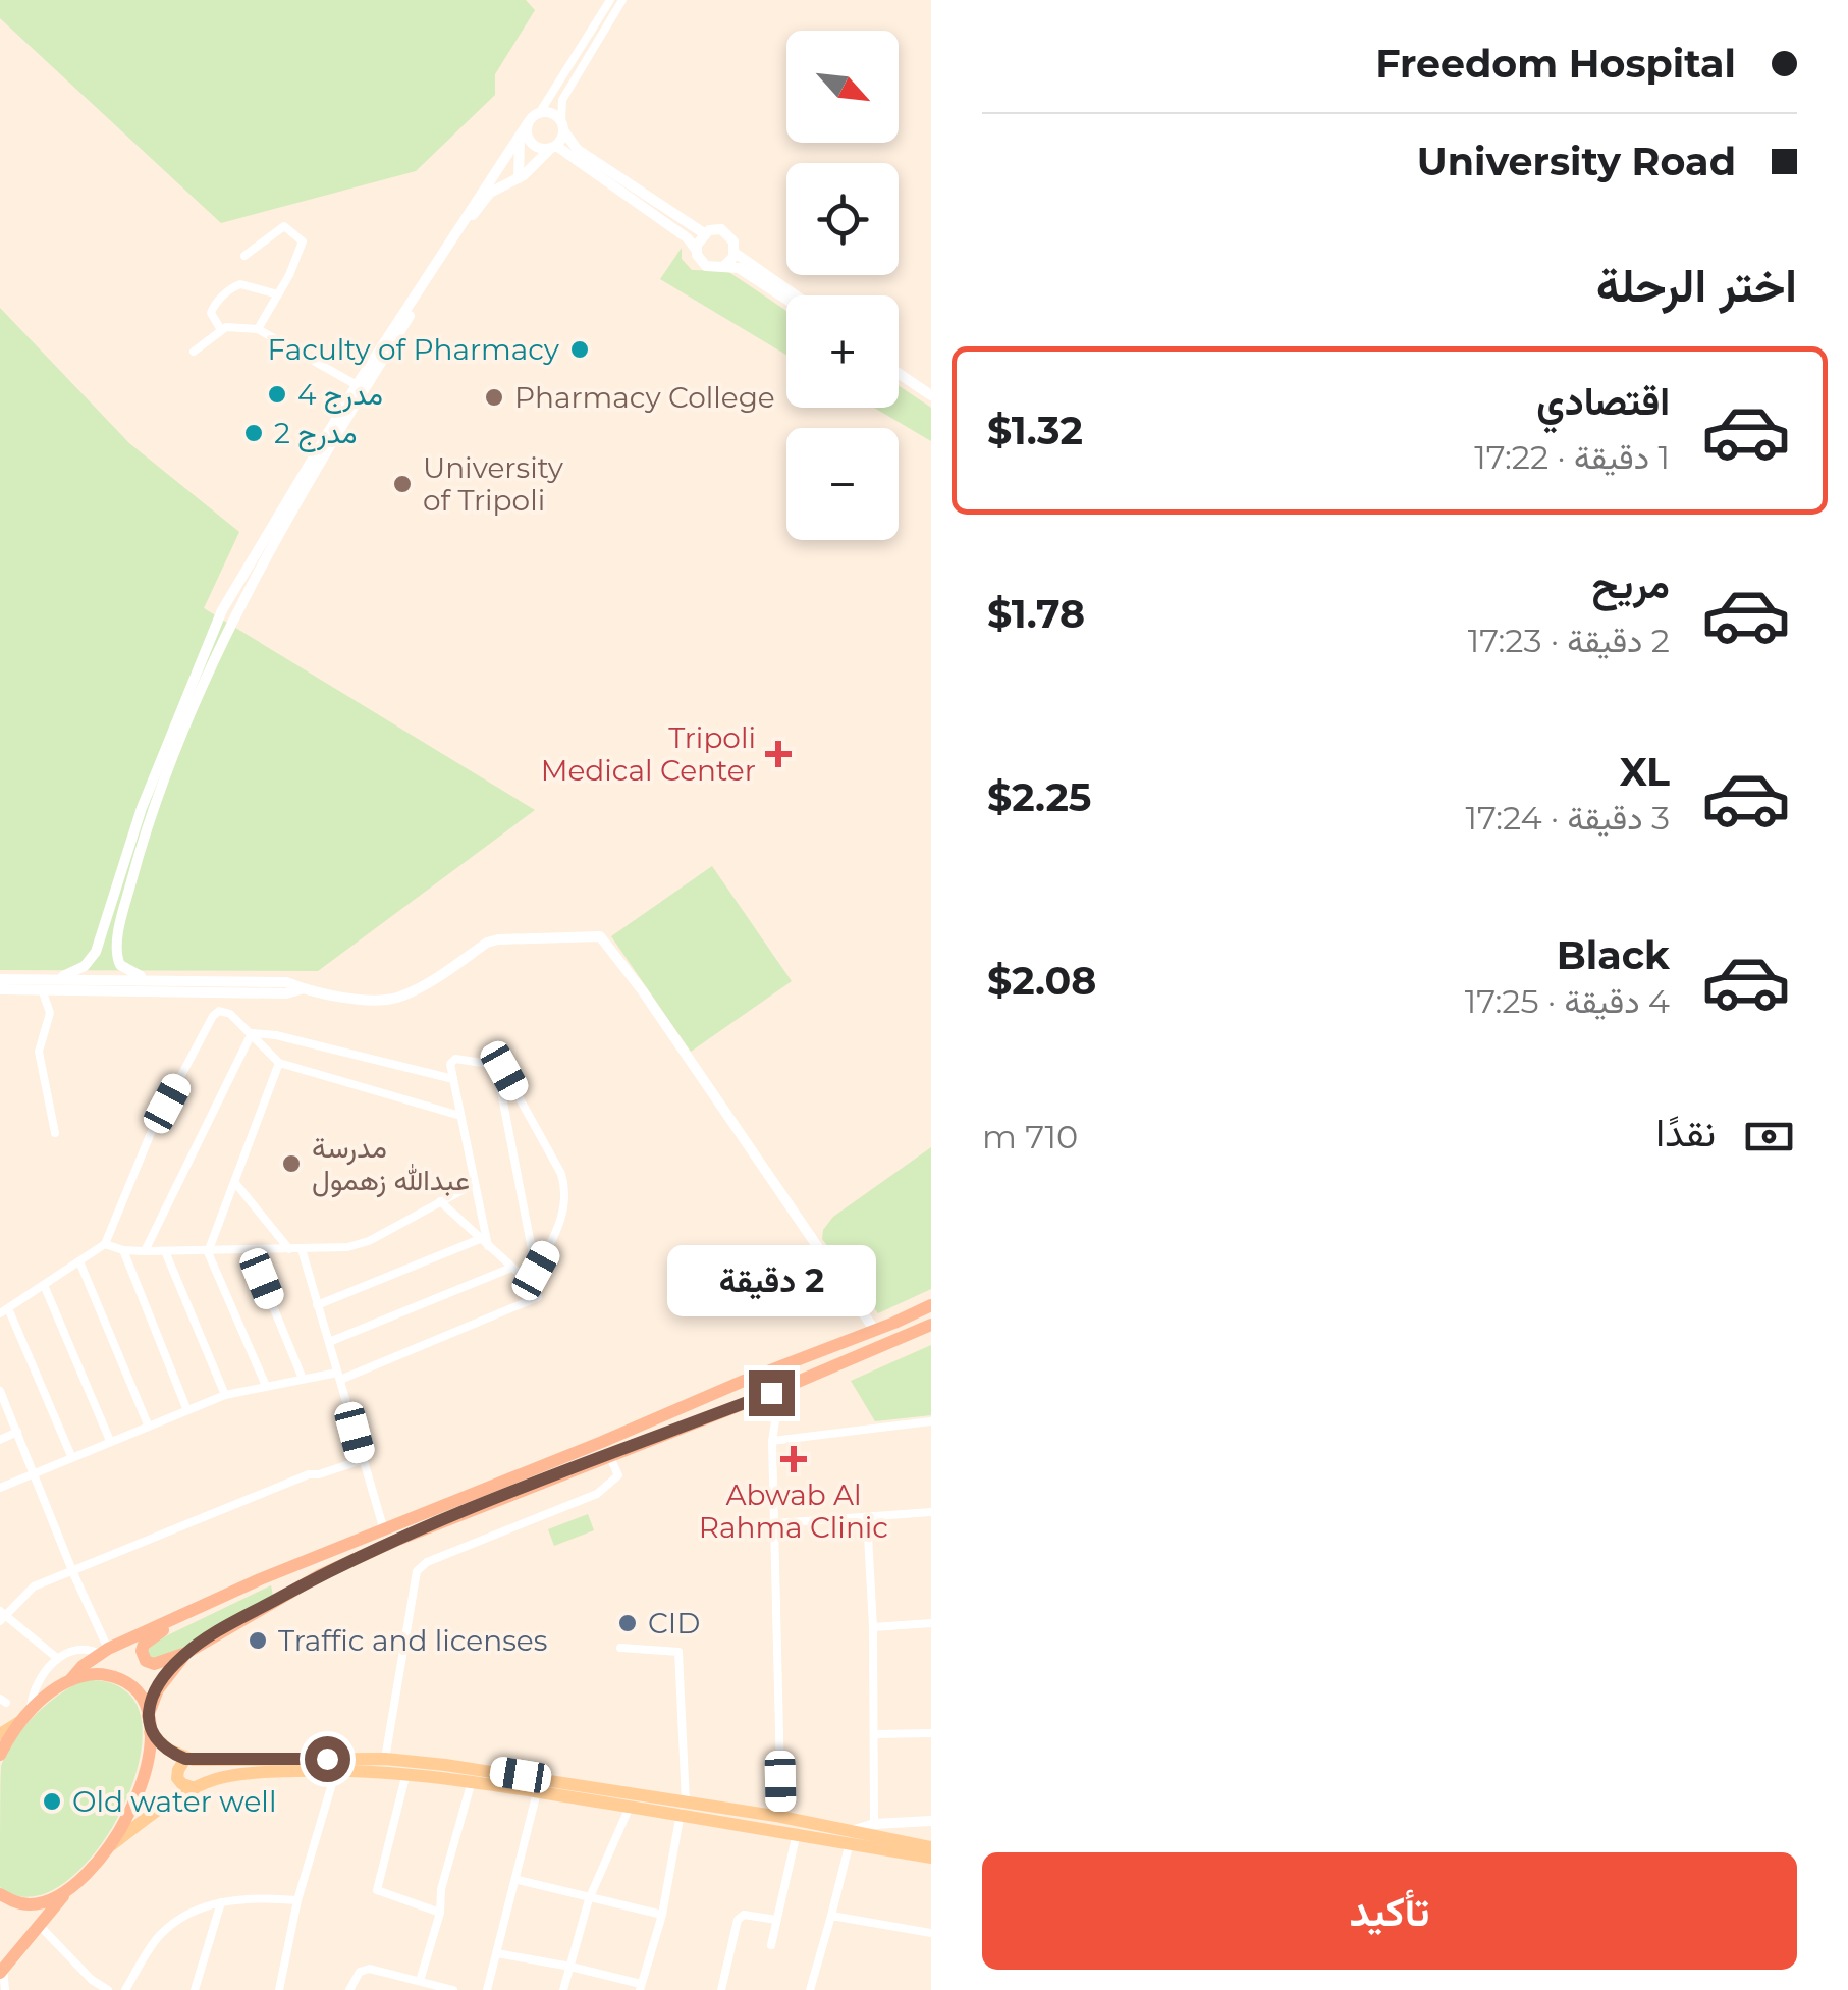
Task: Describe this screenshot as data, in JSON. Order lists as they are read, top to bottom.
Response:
{
  "places": {
    "other": [
      "Faculty of Pharmacy",
      "مدرج 4",
      "Pharmacy College",
      "مدرج 2",
      "University of Tripoli",
      "مدرسة عبدالله زهمول",
      "CID",
      "Traffic and licenses",
      "Old water well"
    ],
    "health": ["Tripoli Medical Center", "Abwab Al Rahma Clinic"]
  },
  "north": "bottom right",
  "page": {
    "banner": ["Freedom Hospital", "University Road"],
    "map_buttons": ["+", "−"],
    "heading": "اختر الرحلة",
    "list": [
      {
        "name": "اقتصادي",
        "note": "1 دقيقة · 17:22",
        "value": "$1.32"
      },
      {
        "name": "مريح",
        "note": "2 دقيقة · 17:23",
        "value": "$1.78"
      },
      {
        "name": "XL",
        "note": "3 دقيقة · 17:24",
        "value": "$2.25"
      },
      {
        "name": "Black",
        "note": "4 دقيقة · 17:25",
        "value": "$2.08"
      }
    ],
    "pay": ["نقدًا", "710 m"],
    "bubble": "2 دقيقة",
    "buttons": "تأكيد"
  }
}
